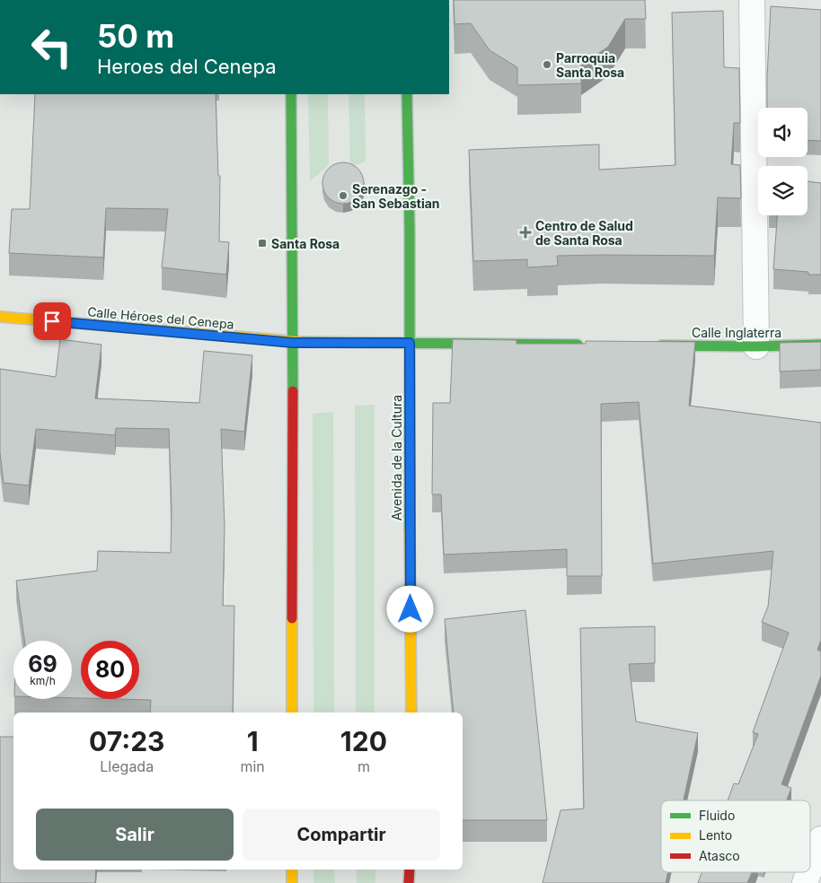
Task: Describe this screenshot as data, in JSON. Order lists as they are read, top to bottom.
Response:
{
  "streets": {
    "main road": ["Calle Héroes del Cenepa", "Calle Inglaterra", "Avenida de la Cultura"]
  },
  "crossings": [
    ["Calle Héroes del Cenepa", "Avenida de la Cultura"]
  ],
  "places": {
    "other": ["Parroquia Santa Rosa", "Serenazgo - San Sebastian"],
    "health": ["Centro de Salud de Santa Rosa"],
    "transit": ["Santa Rosa"]
  },
  "legend": ["Fluido", "Lento", "Atasco"],
  "page": {
    "turn": ["50 m", "Heroes del Cenepa"],
    "speed": "69 km/h",
    "limit": "80",
    "eta": [
      "07:23",
      "Llegada",
      "1",
      "min",
      "120",
      "m"
    ],
    "buttons": ["Salir", "Compartir"]
  }
}
